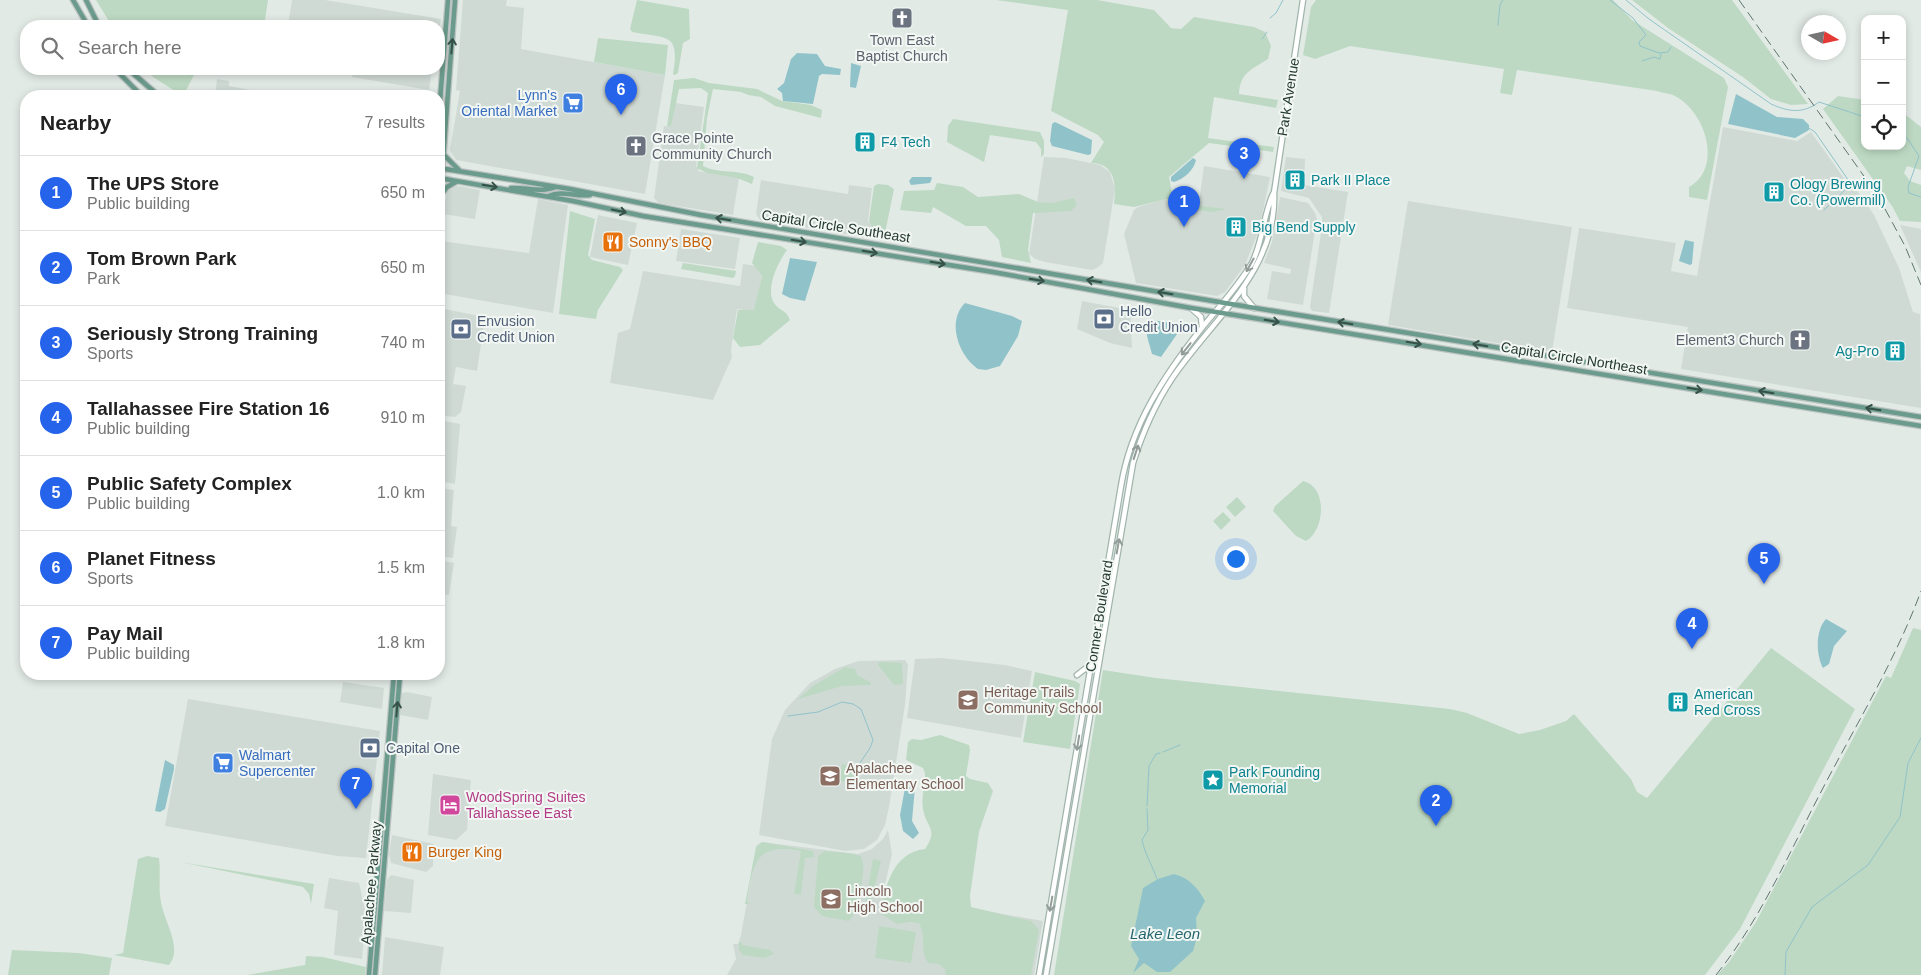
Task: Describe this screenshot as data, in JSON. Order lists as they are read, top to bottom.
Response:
{
  "streets": {
    "main road": [
      "Park Avenue",
      "Capital Circle Southeast",
      "Capital Circle Northeast",
      "Conner Boulevard",
      "Apalachee Parkway"
    ]
  },
  "crossings": [
    ["Park Avenue", "Capital Circle Southeast"],
    ["Park Avenue", "Capital Circle Northeast"],
    ["Park Avenue", "Conner Boulevard"],
    ["Capital Circle Southeast", "Capital Circle Northeast"],
    ["Capital Circle Southeast", "Conner Boulevard"],
    ["Capital Circle Northeast", "Conner Boulevard"]
  ],
  "water": ["Lake Leon"],
  "places": {
    "church": ["Town East Baptist Church", "Grace Pointe Community Church", "Element3 Church"],
    "supermarket": ["Lynn's Oriental Market", "Walmart Supercenter"],
    "building": [
      "F4 Tech",
      "Park II Place",
      "Ology Brewing Co. (Powermill)",
      "Big Bend Supply",
      "Ag-Pro",
      "American Red Cross"
    ],
    "restaurant": ["Sonny's BBQ", "Burger King"],
    "bank": ["Hello Credit Union", "Envusion Credit Union", "Capital One"],
    "school or university": ["Heritage Trails Community School", "Apalachee Elementary School", "Lincoln High School"],
    "place": ["Park Founding Memorial"],
    "hotel": ["WoodSpring Suites Tallahassee East"]
  },
  "north": "right",
  "page": {
    "map_buttons": ["+", "−"],
    "search": "Search here",
    "pins": [
      "6",
      "3",
      "1",
      "5",
      "4",
      "7",
      "2"
    ],
    "heading": ["Nearby", "7 results"],
    "list": [
      {
        "mark": "1",
        "name": "The UPS Store",
        "note": "Public building",
        "value": "650 m"
      },
      {
        "mark": "2",
        "name": "Tom Brown Park",
        "note": "Park",
        "value": "650 m"
      },
      {
        "mark": "3",
        "name": "Seriously Strong Training",
        "note": "Sports",
        "value": "740 m"
      },
      {
        "mark": "4",
        "name": "Tallahassee Fire Station 16",
        "note": "Public building",
        "value": "910 m"
      },
      {
        "mark": "5",
        "name": "Public Safety Complex",
        "note": "Public building",
        "value": "1.0 km"
      },
      {
        "mark": "6",
        "name": "Planet Fitness",
        "note": "Sports",
        "value": "1.5 km"
      },
      {
        "mark": "7",
        "name": "Pay Mail",
        "note": "Public building",
        "value": "1.8 km"
      }
    ]
  }
}
